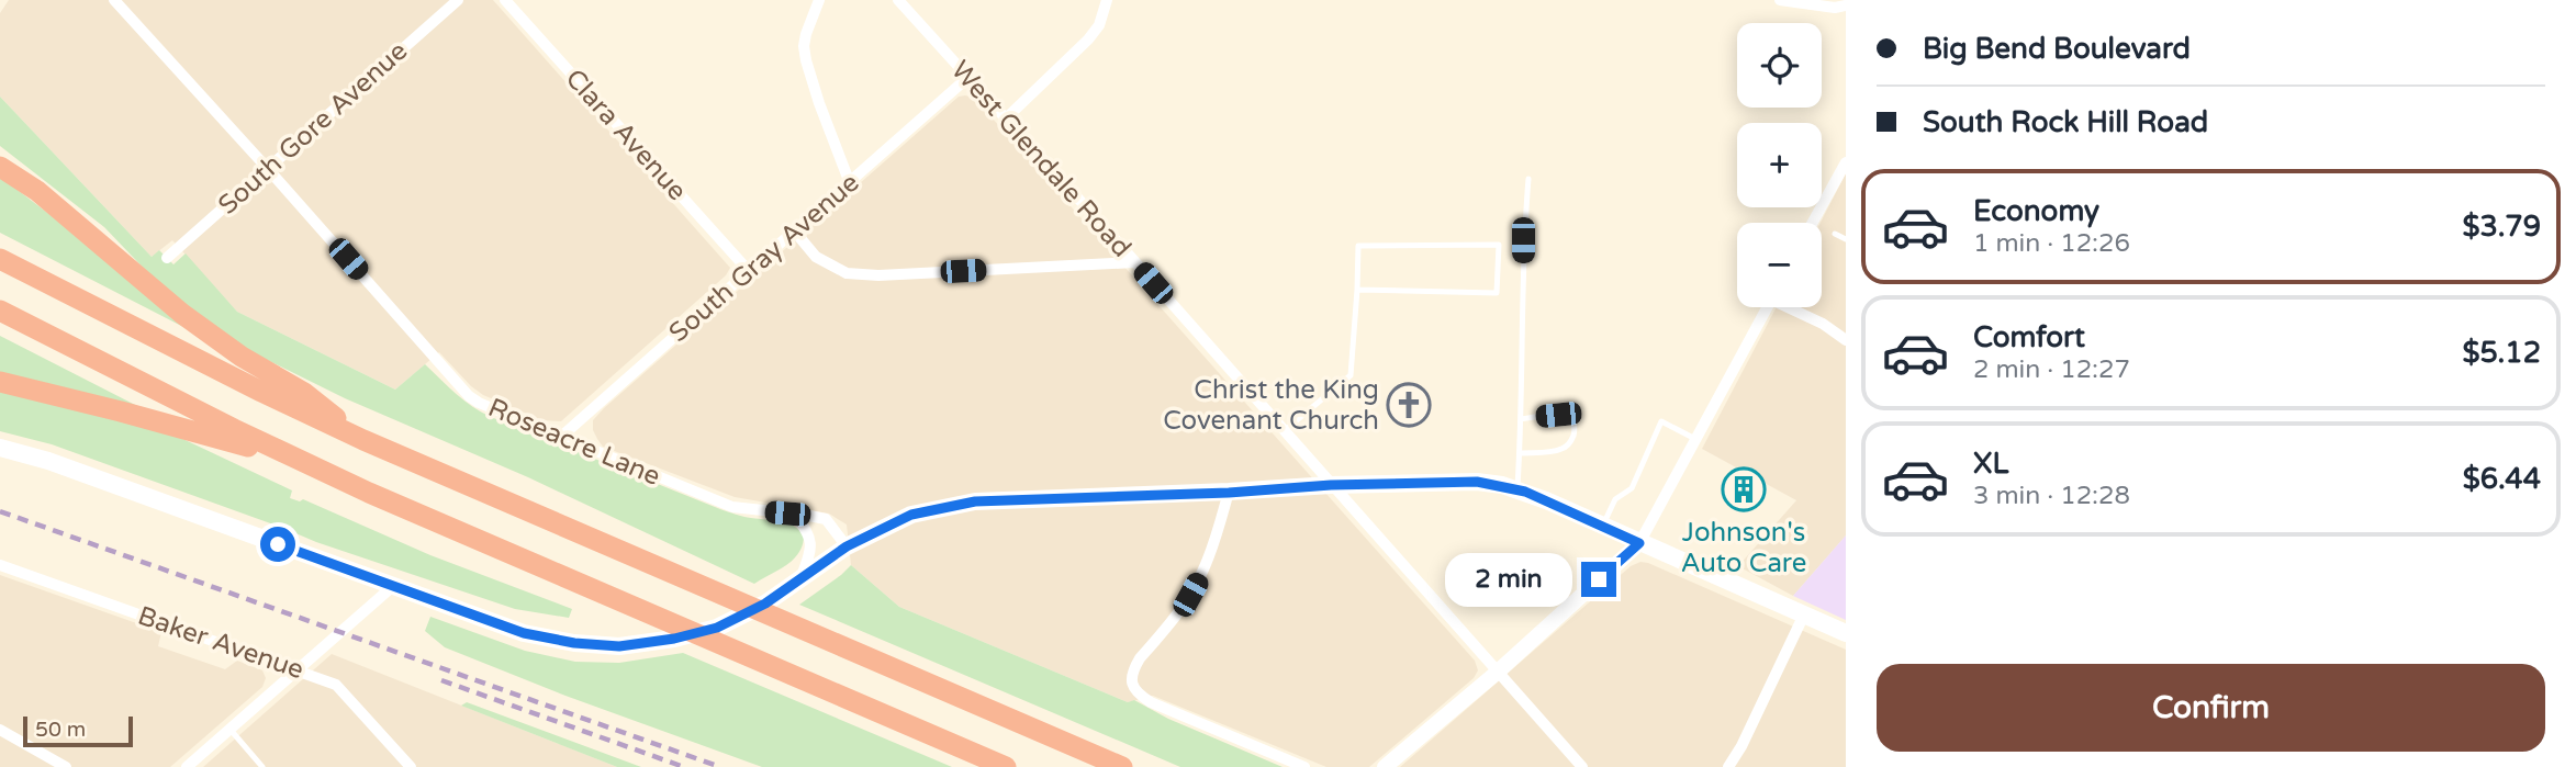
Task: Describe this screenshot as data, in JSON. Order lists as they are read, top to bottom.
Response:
{
  "streets": {
    "street": [
      "South Gore Avenue",
      "Clara Avenue",
      "West Glendale Road",
      "South Gray Avenue",
      "Roseacre Lane",
      "Baker Avenue"
    ]
  },
  "crossings": [
    ["South Gore Avenue", "Roseacre Lane"],
    ["Clara Avenue", "South Gray Avenue"],
    ["West Glendale Road", "South Gray Avenue"],
    ["South Gray Avenue", "Roseacre Lane"]
  ],
  "places": {
    "church": ["Christ the King Covenant Church"],
    "building": ["Johnson's Auto Care"]
  },
  "scale_bar": "50 m",
  "page": {
    "banner": ["Big Bend Boulevard", "South Rock Hill Road"],
    "map_buttons": ["+", "−"],
    "list": [
      {
        "name": "Economy",
        "note": "1 min · 12:26",
        "value": "$3.79"
      },
      {
        "name": "Comfort",
        "note": "2 min · 12:27",
        "value": "$5.12"
      },
      {
        "name": "XL",
        "note": "3 min · 12:28",
        "value": "$6.44"
      }
    ],
    "bubble": "2 min",
    "buttons": "Confirm",
    "scale": "50 m"
  }
}
